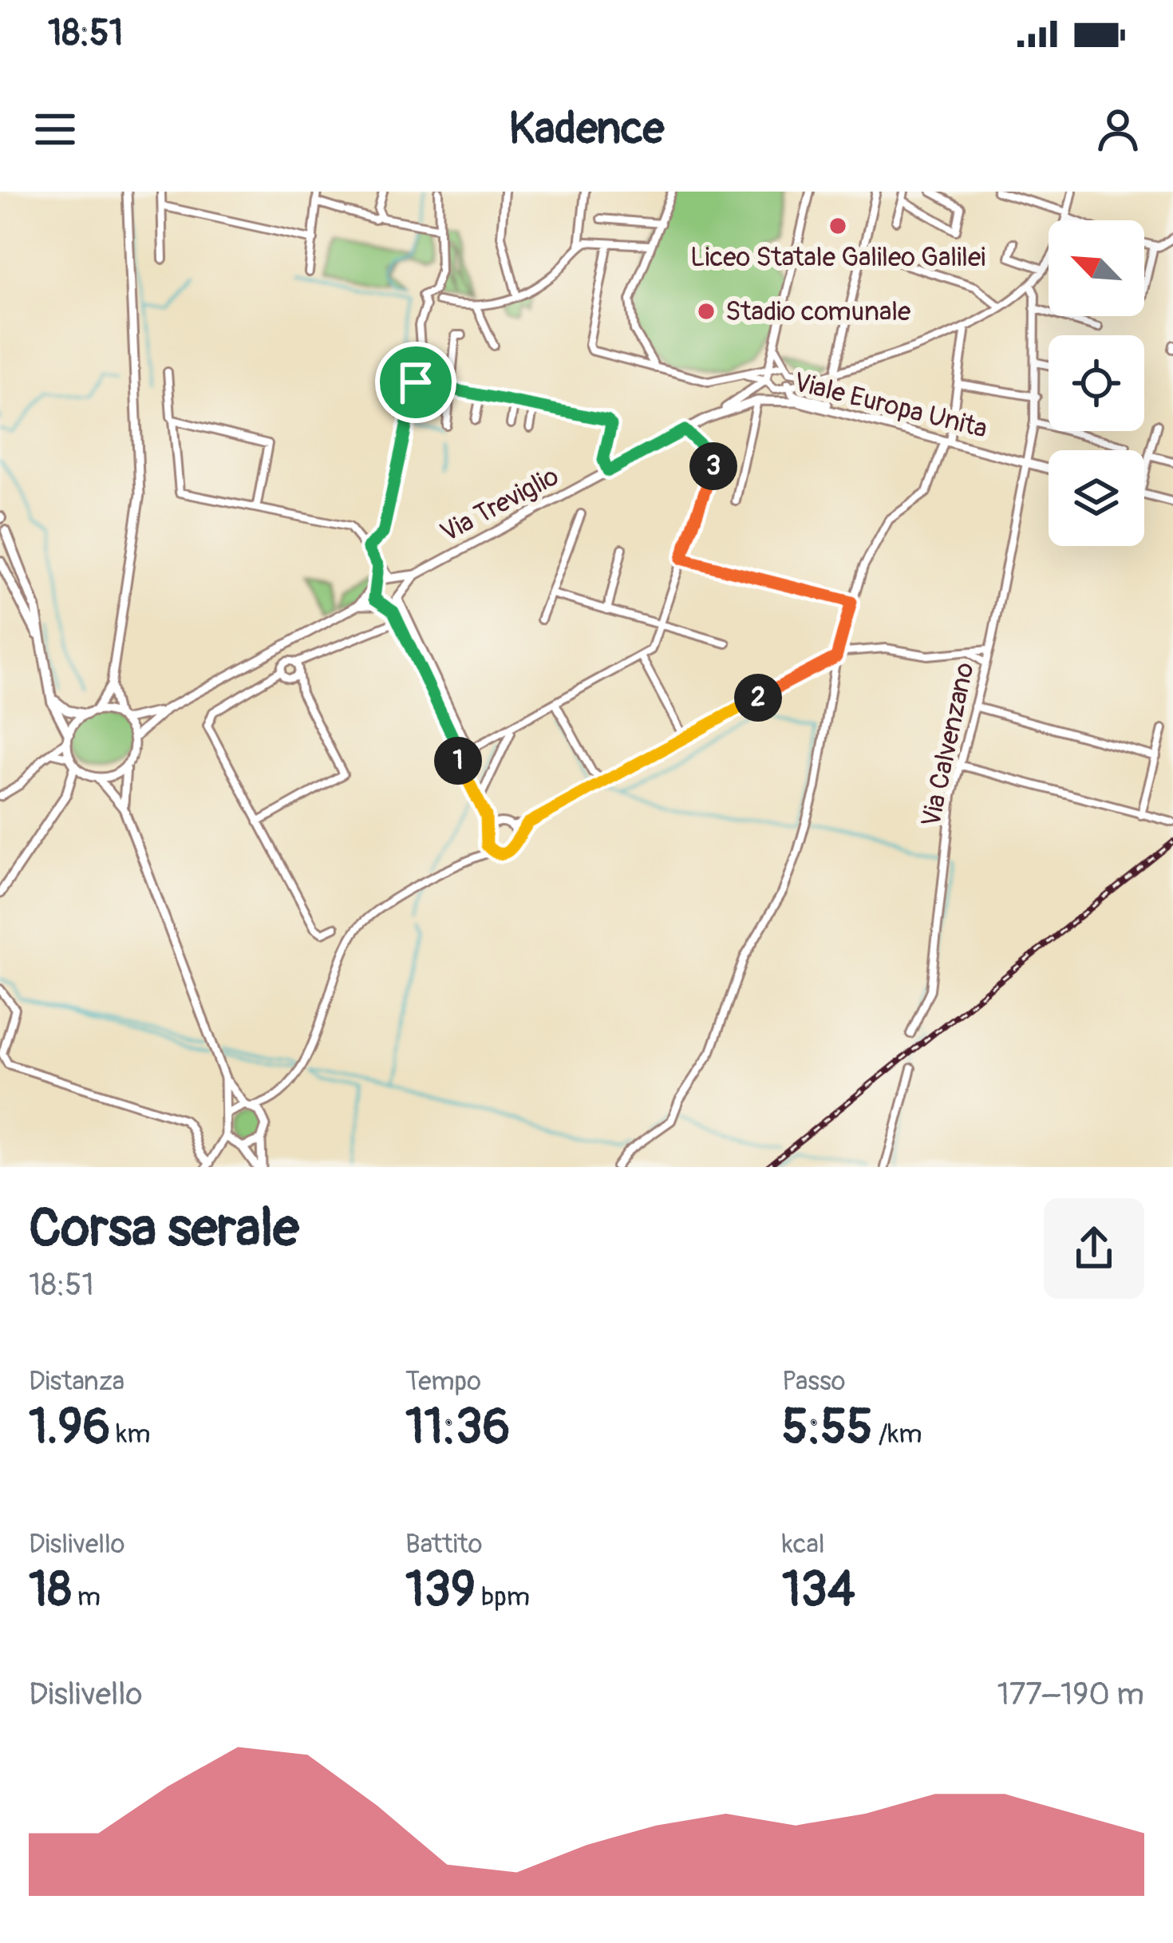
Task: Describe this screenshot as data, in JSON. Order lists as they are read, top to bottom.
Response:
{
  "streets": {
    "main road": ["Viale Europa Unita", "Via Treviglio"],
    "street": ["Via Calvenzano"]
  },
  "crossings": [
    ["Viale Europa Unita", "Via Treviglio"],
    ["Viale Europa Unita", "Via Calvenzano"]
  ],
  "places": ["Liceo Statale Galileo Galilei", "Stadio comunale"],
  "north": "top left",
  "page": {
    "status": "18:51",
    "header": "Kadence",
    "pins": ["3", "2", "1"],
    "heading": ["Corsa serale", "18:51"],
    "stats": [
      ["Distanza", "1.96 km"],
      ["Tempo", "11:36"],
      ["Passo", "5:55 /km"],
      ["Dislivello", "18 m"],
      ["Battito", "139 bpm"],
      ["kcal", "134"]
    ],
    "chart": ["Dislivello", "177–190 m"]
  }
}
